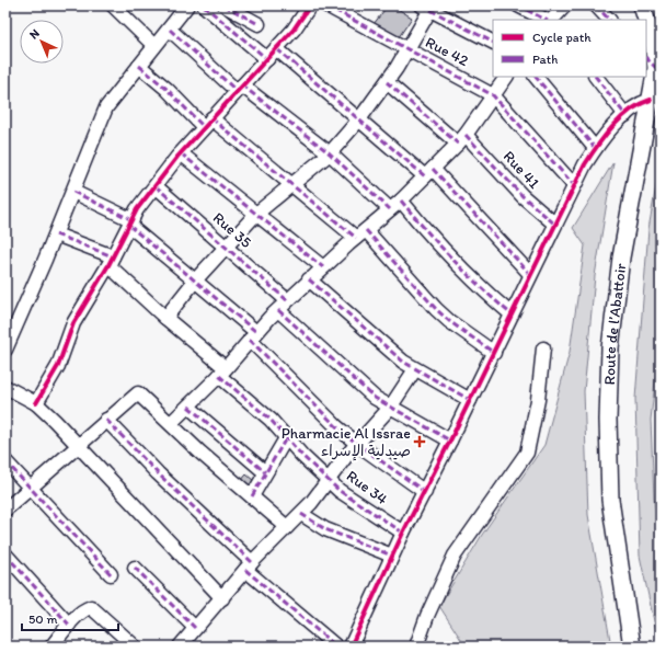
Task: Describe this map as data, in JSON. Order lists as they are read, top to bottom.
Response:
{
  "streets": {
    "main road": ["Route de l’Abattoir"],
    "street": [
      "Rue 42",
      "Rue 41",
      "Rue 35",
      "Rue 34"
    ]
  },
  "places": {
    "health": ["Pharmacie Al Issrae صيدلية الإسراء"]
  },
  "legend": ["Cycle path", "Path"],
  "scale_bar": "50 m",
  "north": "top left"
}
